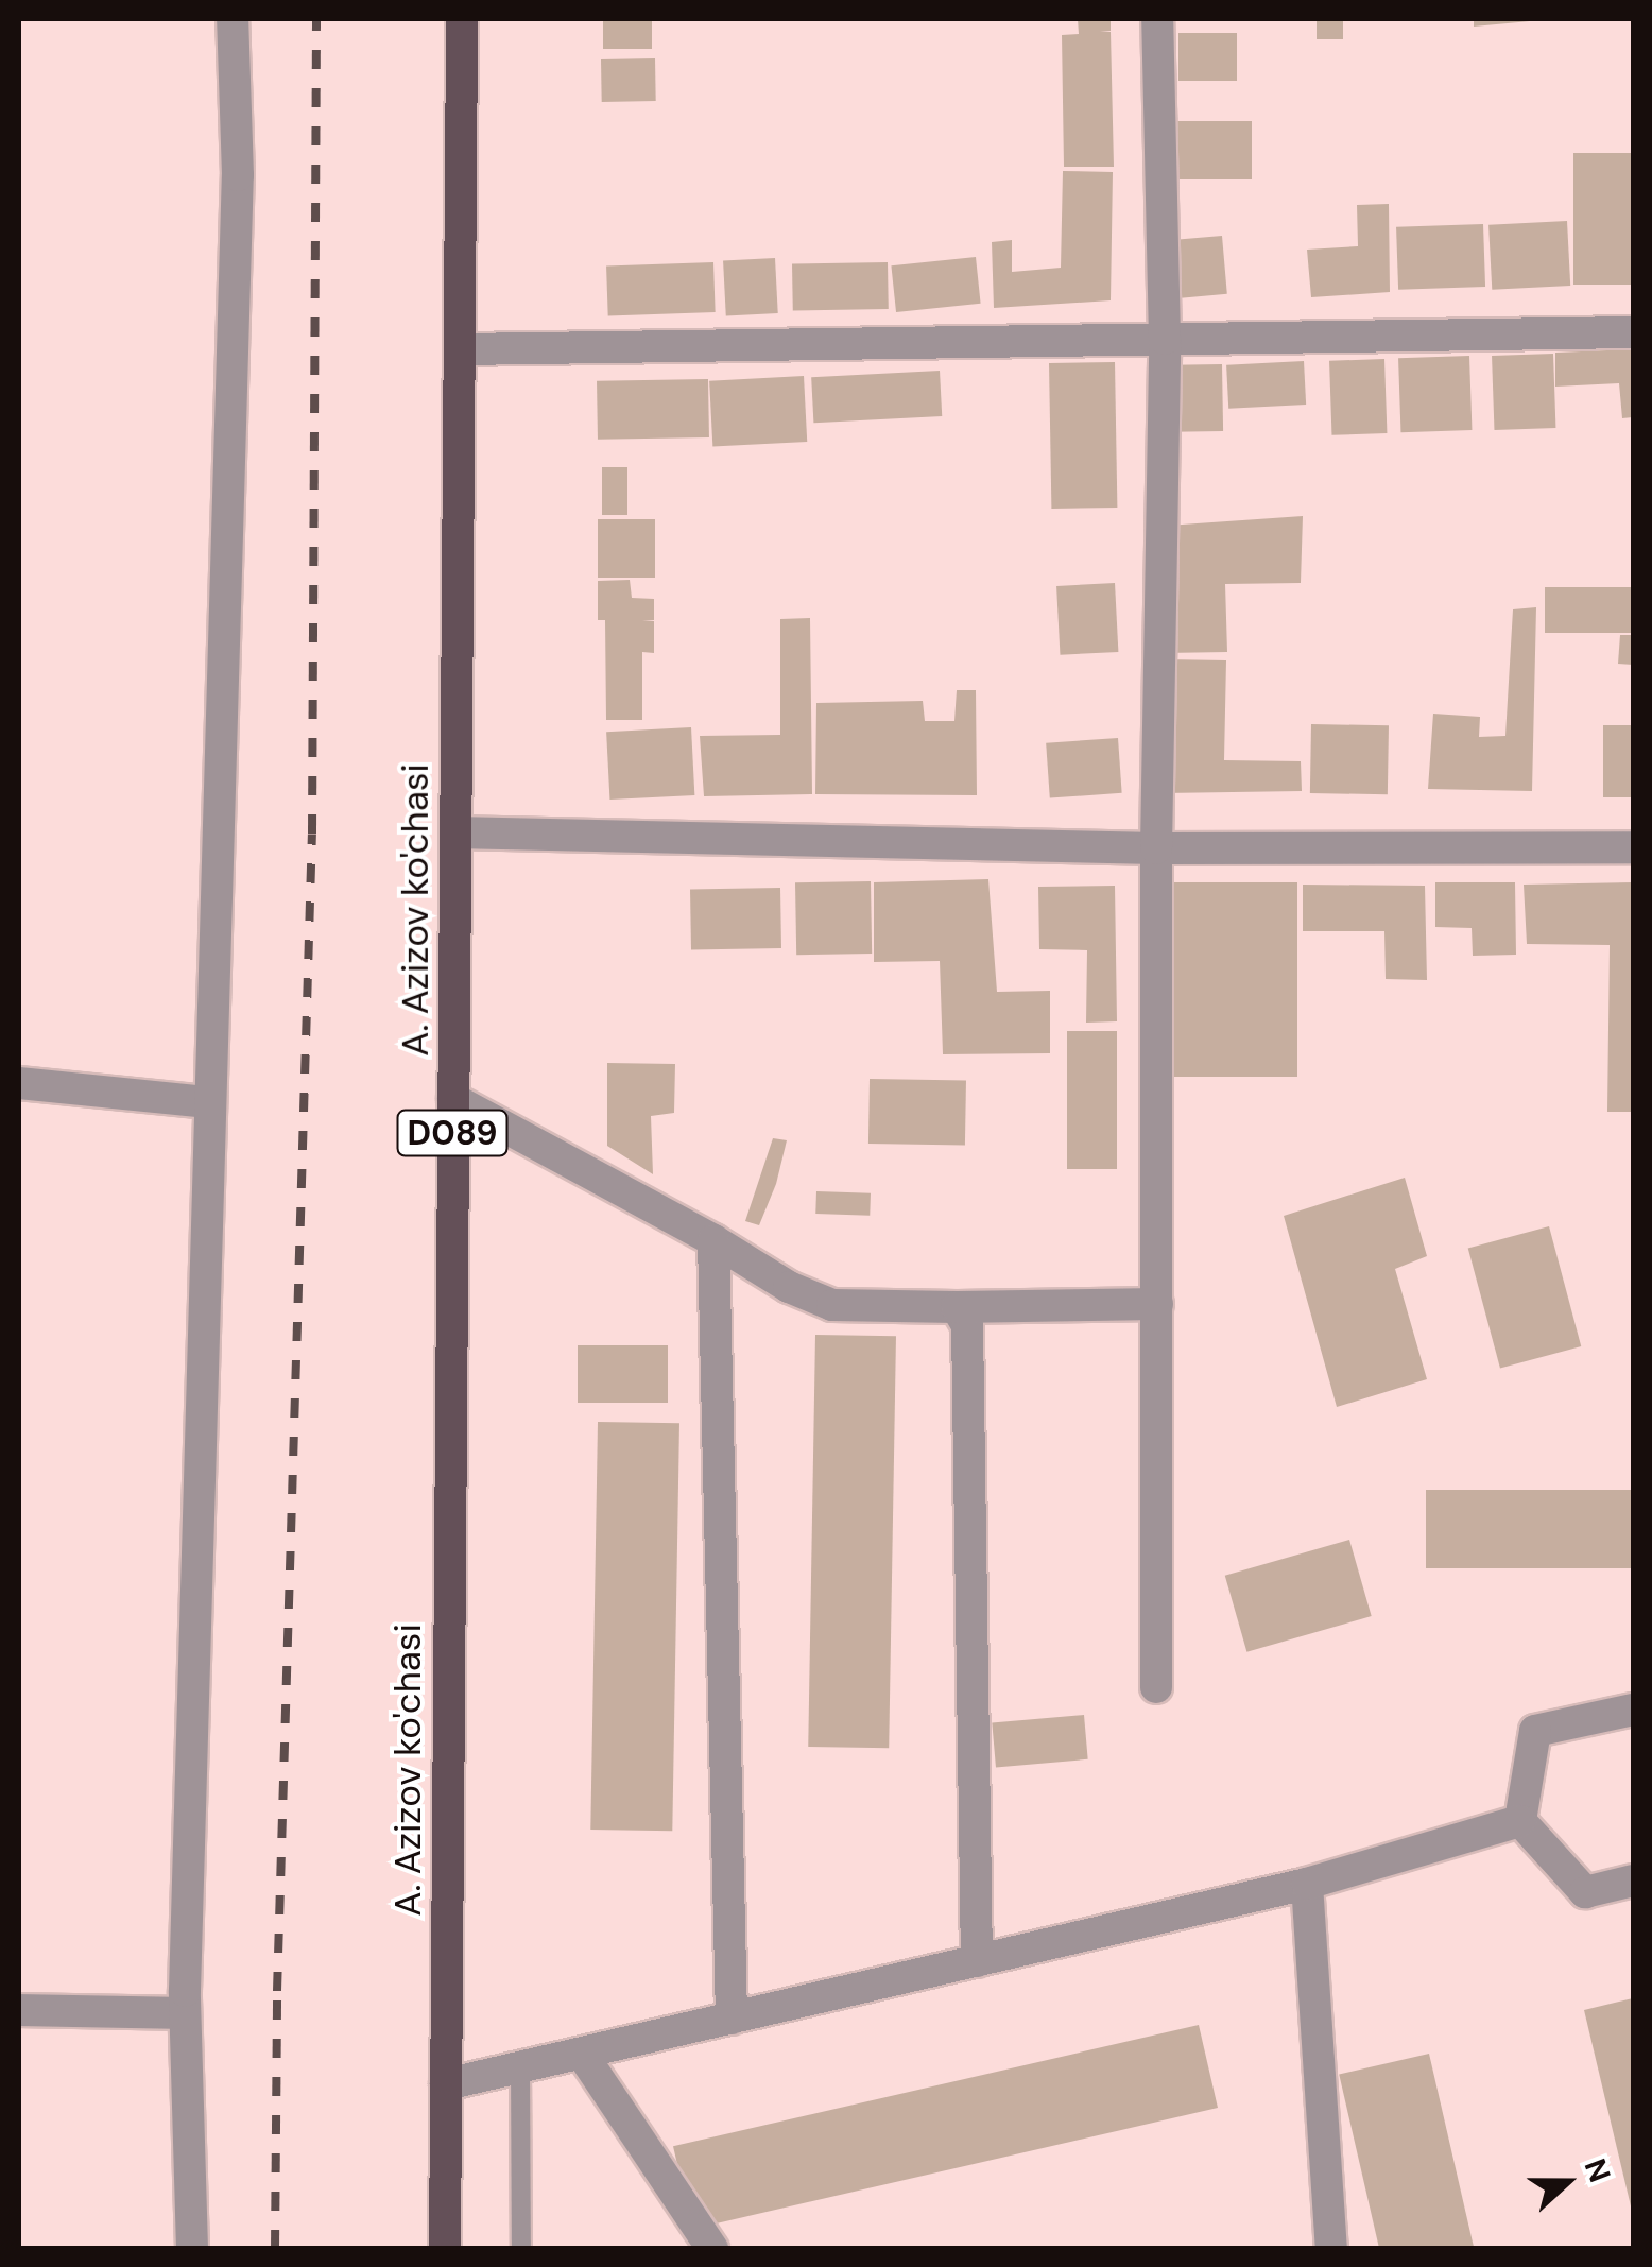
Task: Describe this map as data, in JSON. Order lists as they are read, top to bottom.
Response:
{
  "streets": {
    "main road": ["A. Azizov ko'chasi", "D089"]
  },
  "north": "right"
}
